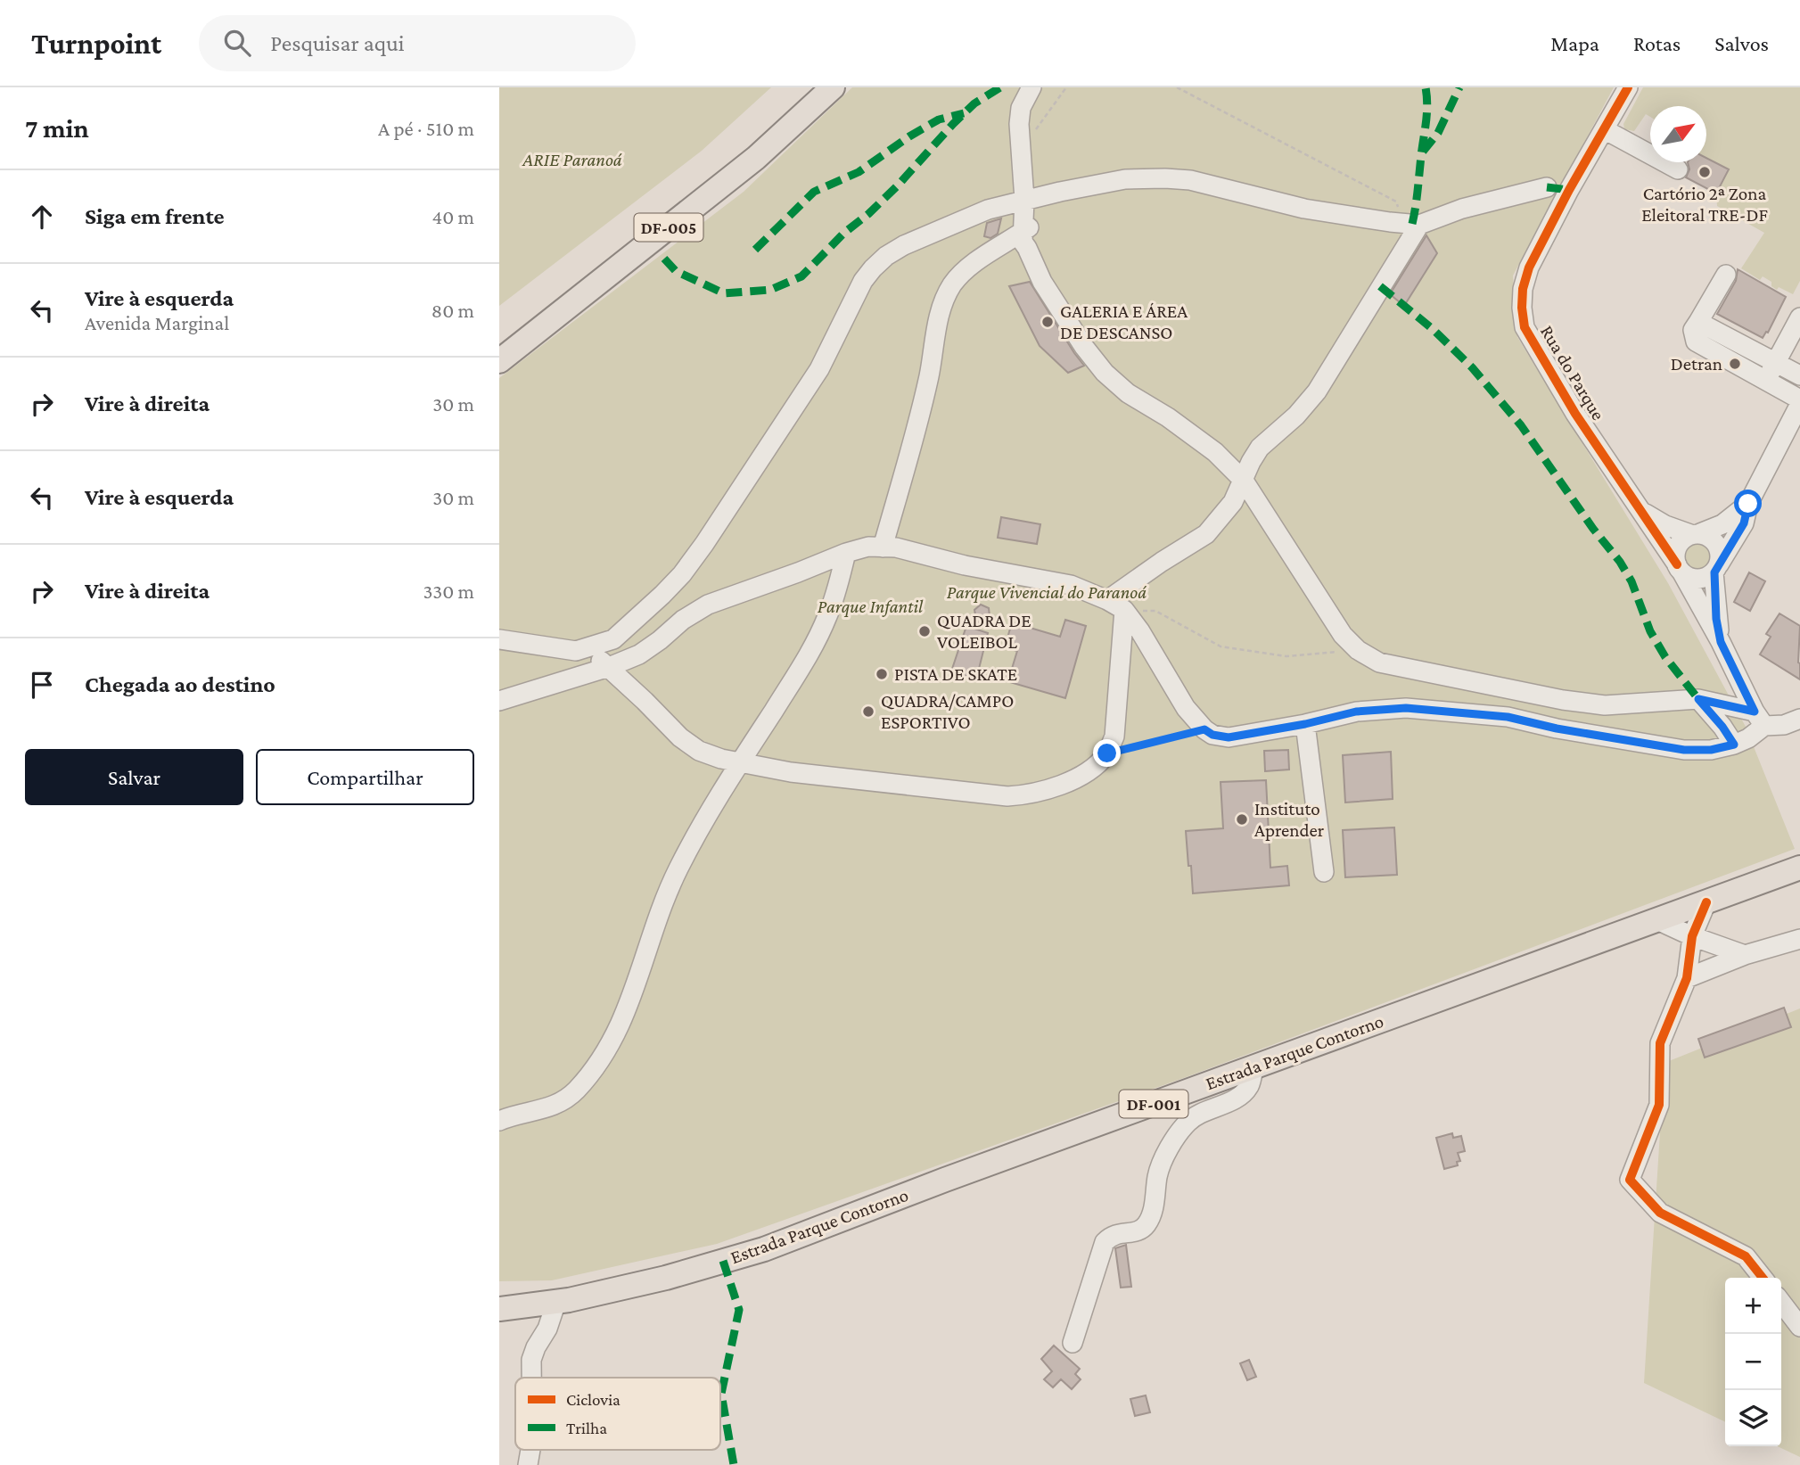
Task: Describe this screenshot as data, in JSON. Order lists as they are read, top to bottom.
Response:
{
  "streets": {
    "main road": ["DF-005", "Estrada Parque Contorno", "DF-001"],
    "street": ["Rua do Parque"]
  },
  "parks": ["ARIE Paranoá", "Parque Vivencial do Paranoá", "Parque Infantil"],
  "places": [
    "Cartório 2ª Zona Eleitoral TRE-DF",
    "GALERIA E ÁREA DE DESCANSO",
    "Detran",
    "QUADRA DE VOLEIBOL",
    "PISTA DE SKATE",
    "QUADRA/CAMPO ESPORTIVO",
    "Instituto Aprender"
  ],
  "legend": ["Ciclovia", "Trilha"],
  "north": "top right",
  "page": {
    "header": "Turnpoint",
    "search": "Pesquisar aqui",
    "nav": ["Mapa", "Rotas", "Salvos"],
    "heading": ["7 min", "A pé · 510 m"],
    "list": [
      ["Siga em frente", "40 m"],
      ["Vire à esquerda", "Avenida Marginal", "80 m"],
      ["Vire à direita", "30 m"],
      ["Vire à esquerda", "30 m"],
      ["Vire à direita", "330 m"],
      "Chegada ao destino"
    ],
    "buttons": ["Salvar", "Compartilhar"],
    "map_buttons": ["+", "−"]
  }
}
